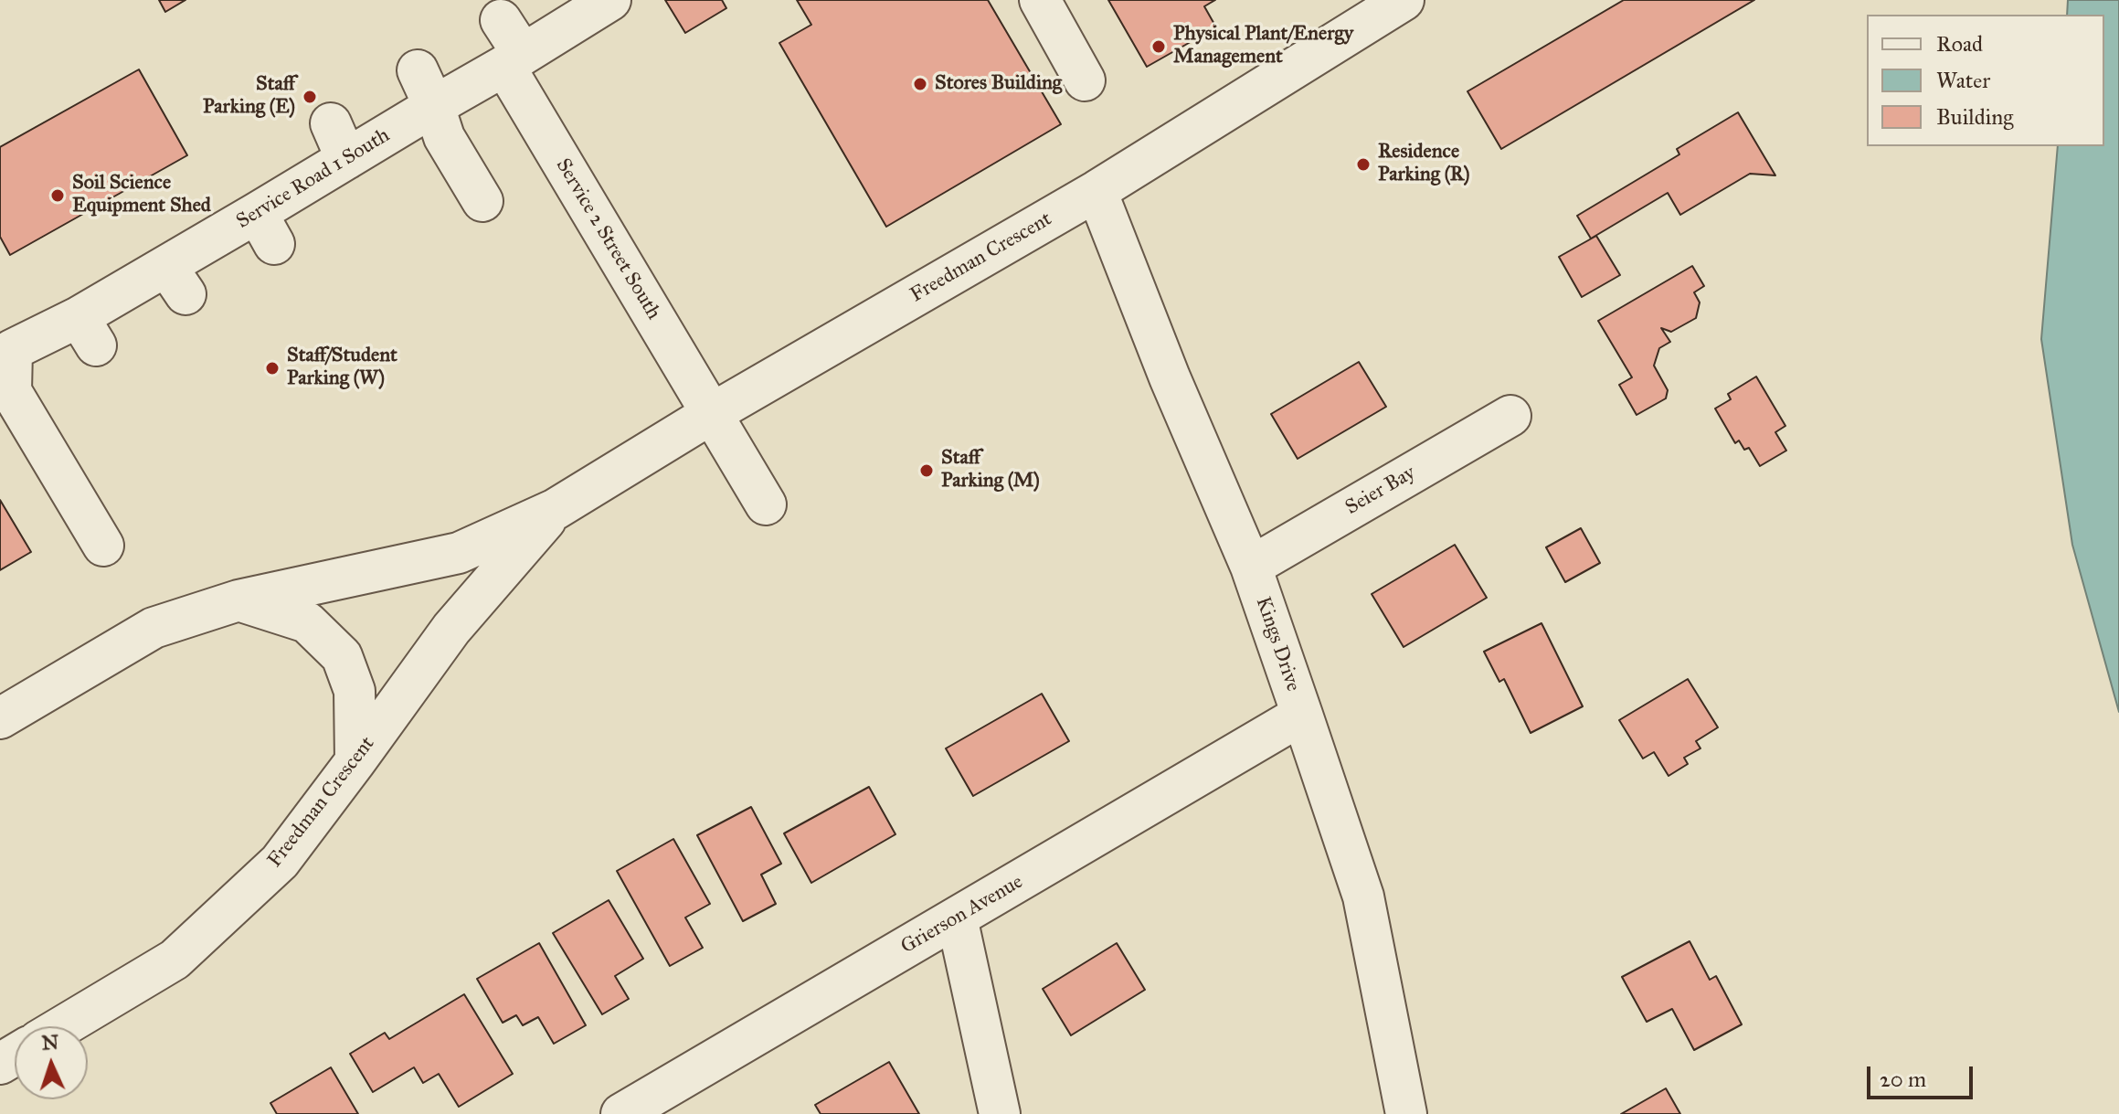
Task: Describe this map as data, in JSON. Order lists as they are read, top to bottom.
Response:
{
  "streets": {
    "street": [
      "Service Road 1 South",
      "Service 2 Street South",
      "Freedman Crescent",
      "Seier Bay",
      "Kings Drive",
      "Grierson Avenue"
    ]
  },
  "crossings": [
    ["Service Road 1 South", "Service 2 Street South"],
    ["Service 2 Street South", "Freedman Crescent"],
    ["Freedman Crescent", "Kings Drive"],
    ["Seier Bay", "Kings Drive"],
    ["Kings Drive", "Grierson Avenue"]
  ],
  "places": [
    "Physical Plant/Energy Management",
    "Stores Building",
    "Staff Parking (E)",
    "Residence Parking (R)",
    "Soil Science Equipment Shed",
    "Staff/Student Parking (W)",
    "Staff Parking (M)"
  ],
  "legend": ["Road", "Water", "Building"],
  "scale_bar": "20 m",
  "north": "top"
}
